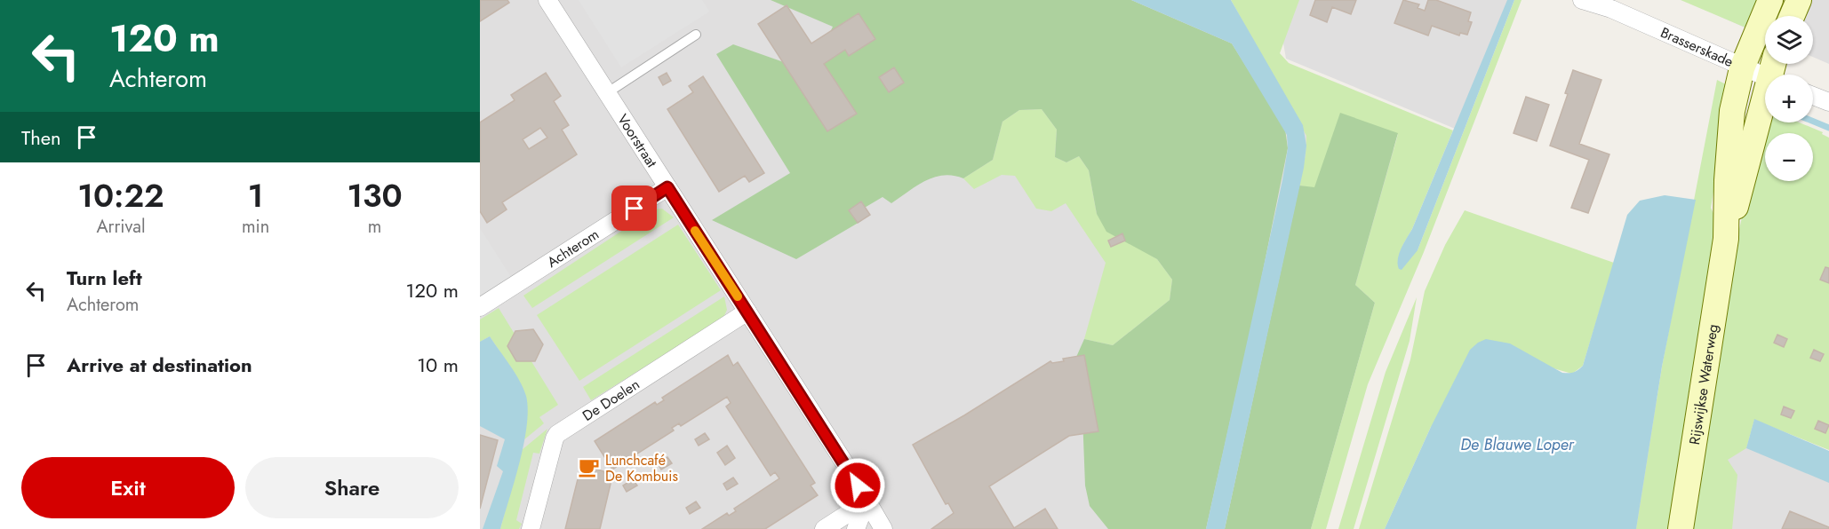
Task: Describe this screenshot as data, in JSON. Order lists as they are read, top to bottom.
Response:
{
  "streets": {
    "main road": ["Rijswijkse Waterweg"],
    "street": [
      "Brasserskade",
      "Voorstraat",
      "Achterom",
      "De Doelen"
    ]
  },
  "crossings": [
    ["Brasserskade", "Rijswijkse Waterweg"],
    ["Voorstraat", "Achterom"],
    ["Voorstraat", "De Doelen"]
  ],
  "water": ["De Blauwe Loper"],
  "places": {
    "cafe": ["Lunchcafé De Kombuis"]
  },
  "page": {
    "turn": ["120 m", "Achterom"],
    "map_buttons": ["+", "−"],
    "then": "Then",
    "eta": [
      "10:22",
      "Arrival",
      "1",
      "min",
      "130",
      "m"
    ],
    "list": [
      {
        "name": "Turn left",
        "note": "Achterom",
        "value": "120 m"
      },
      {
        "name": "Arrive at destination",
        "value": "10 m"
      }
    ],
    "buttons": ["Exit", "Share"]
  }
}
